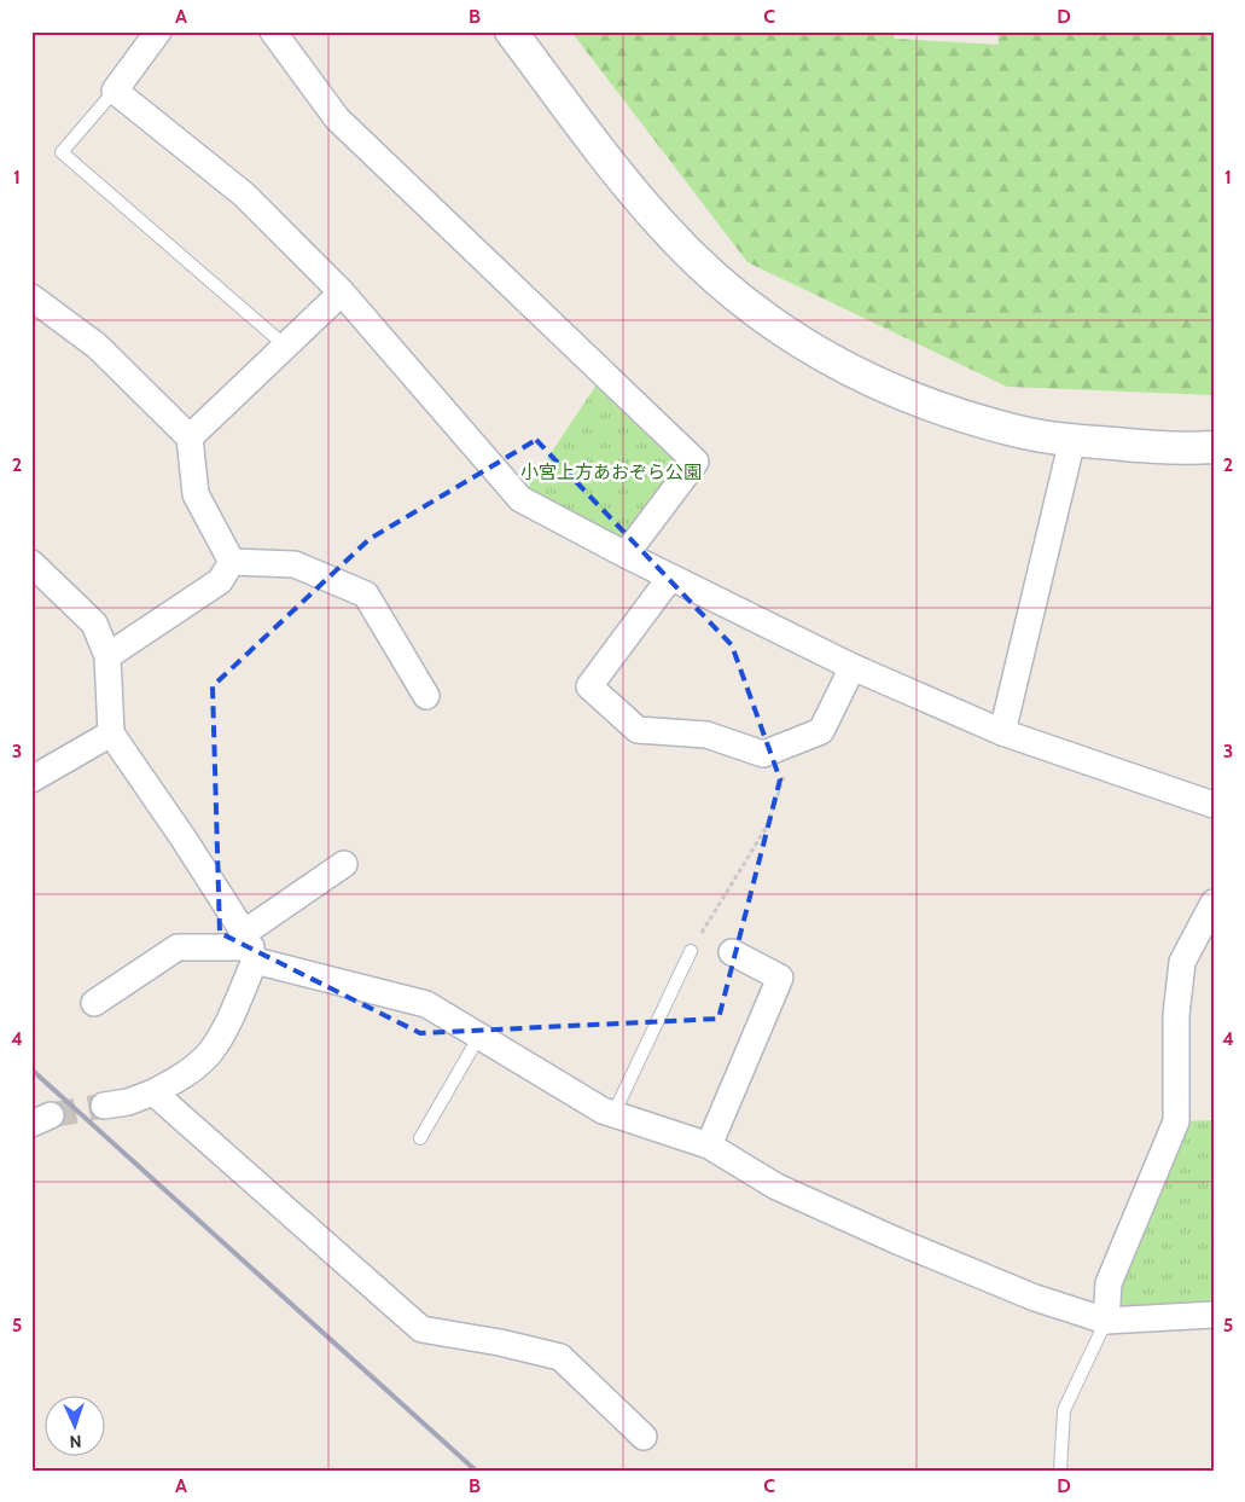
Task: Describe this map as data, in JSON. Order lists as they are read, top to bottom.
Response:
{
  "parks": ["小宮上方あおぞら公園"],
  "north": "bottom",
  "grid": {
    "columns": [
      "A",
      "B",
      "C",
      "D"
    ],
    "rows": [
      "1",
      "2",
      "3",
      "4",
      "5"
    ]
  }
}
